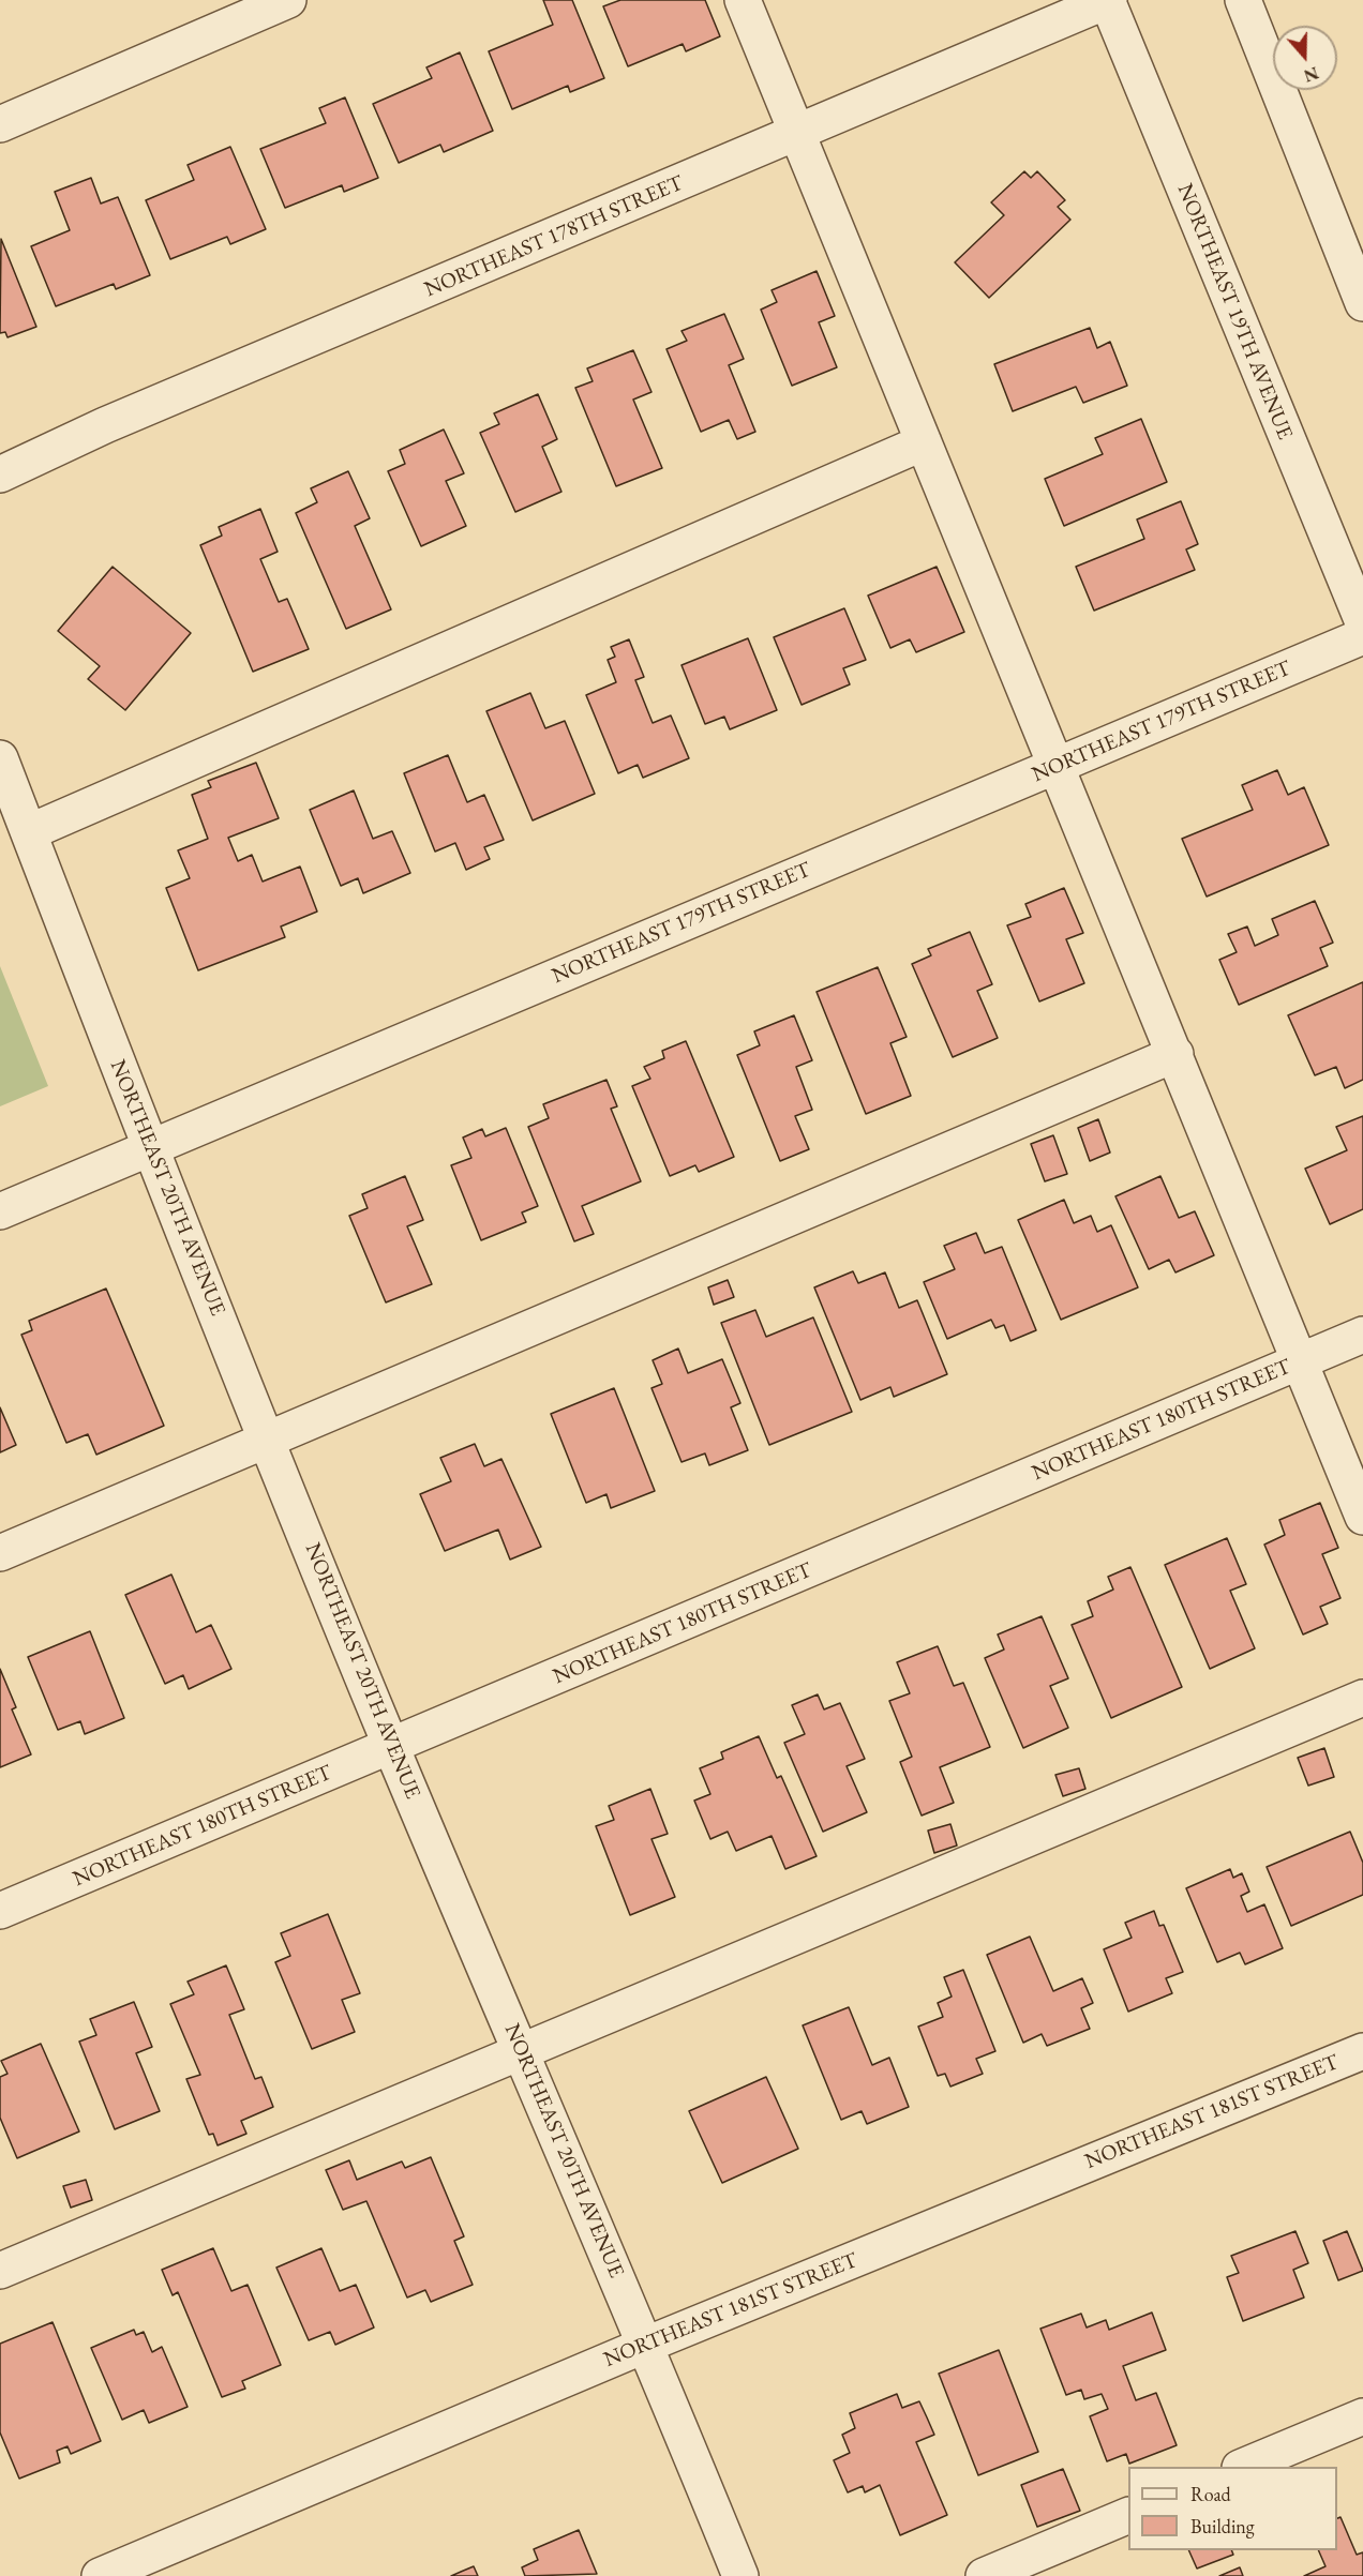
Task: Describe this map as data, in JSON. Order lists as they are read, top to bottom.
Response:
{
  "streets": {
    "street": [
      "NORTHEAST 178TH STREET",
      "NORTHEAST 19TH AVENUE",
      "NORTHEAST 179TH STREET",
      "NORTHEAST 20TH AVENUE",
      "NORTHEAST 180TH STREET",
      "NORTHEAST 181ST STREET"
    ]
  },
  "crossings": [
    ["NORTHEAST 178TH STREET", "NORTHEAST 19TH AVENUE"],
    ["NORTHEAST 179TH STREET", "NORTHEAST 20TH AVENUE"],
    ["NORTHEAST 20TH AVENUE", "NORTHEAST 180TH STREET"],
    ["NORTHEAST 20TH AVENUE", "NORTHEAST 181ST STREET"]
  ],
  "legend": ["Road", "Building"],
  "north": "bottom"
}
